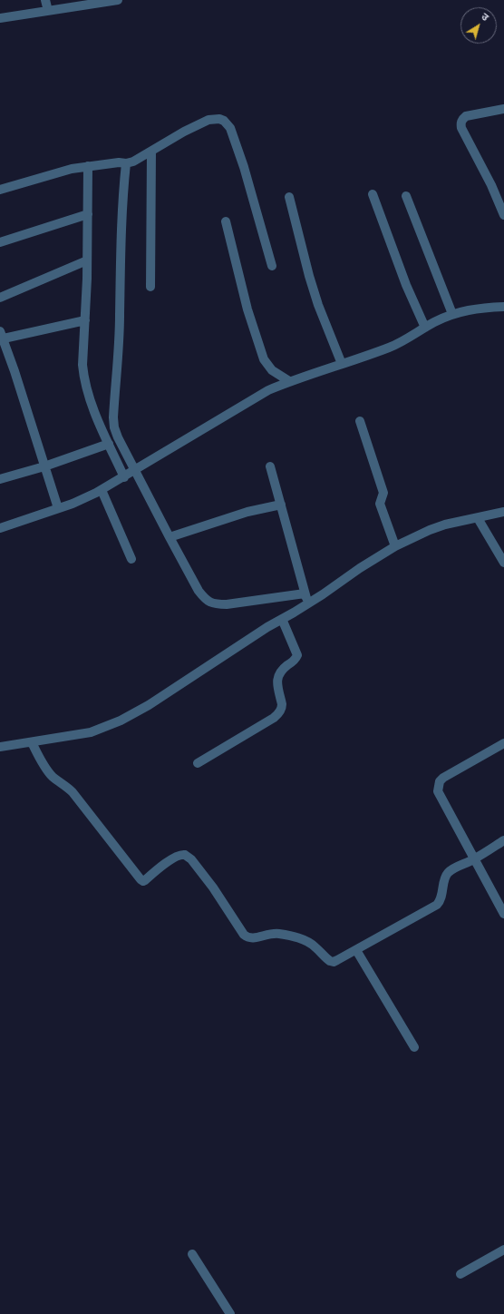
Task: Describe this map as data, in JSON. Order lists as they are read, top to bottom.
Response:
{
  "north": "top right"
}
